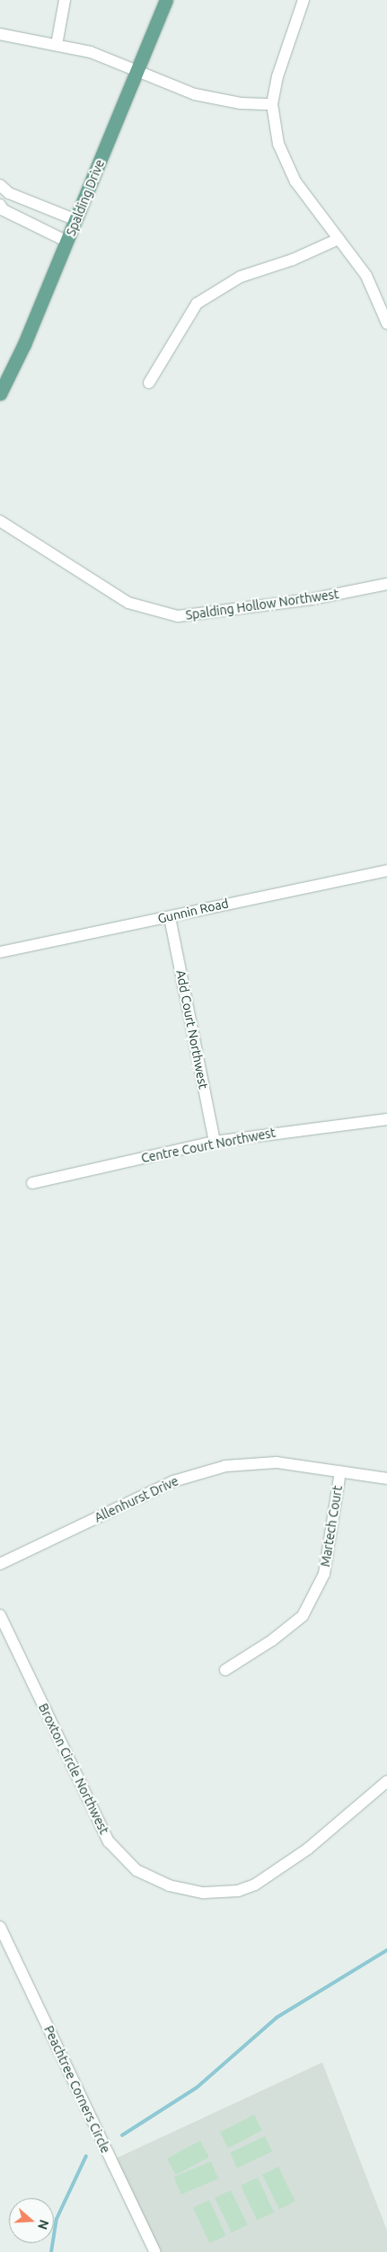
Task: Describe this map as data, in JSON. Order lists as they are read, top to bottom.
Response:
{
  "streets": {
    "main road": ["Spalding Drive"],
    "street": [
      "Spalding Hollow Northwest",
      "Gunnin Road",
      "Add Court Northwest",
      "Centre Court Northwest",
      "Allenhurst Drive",
      "Martech Court",
      "Broxton Circle Northwest",
      "Peachtree Corners Circle"
    ]
  },
  "crossings": [
    ["Gunnin Road", "Add Court Northwest"],
    ["Add Court Northwest", "Centre Court Northwest"],
    ["Allenhurst Drive", "Martech Court"]
  ],
  "north": "right"
}
